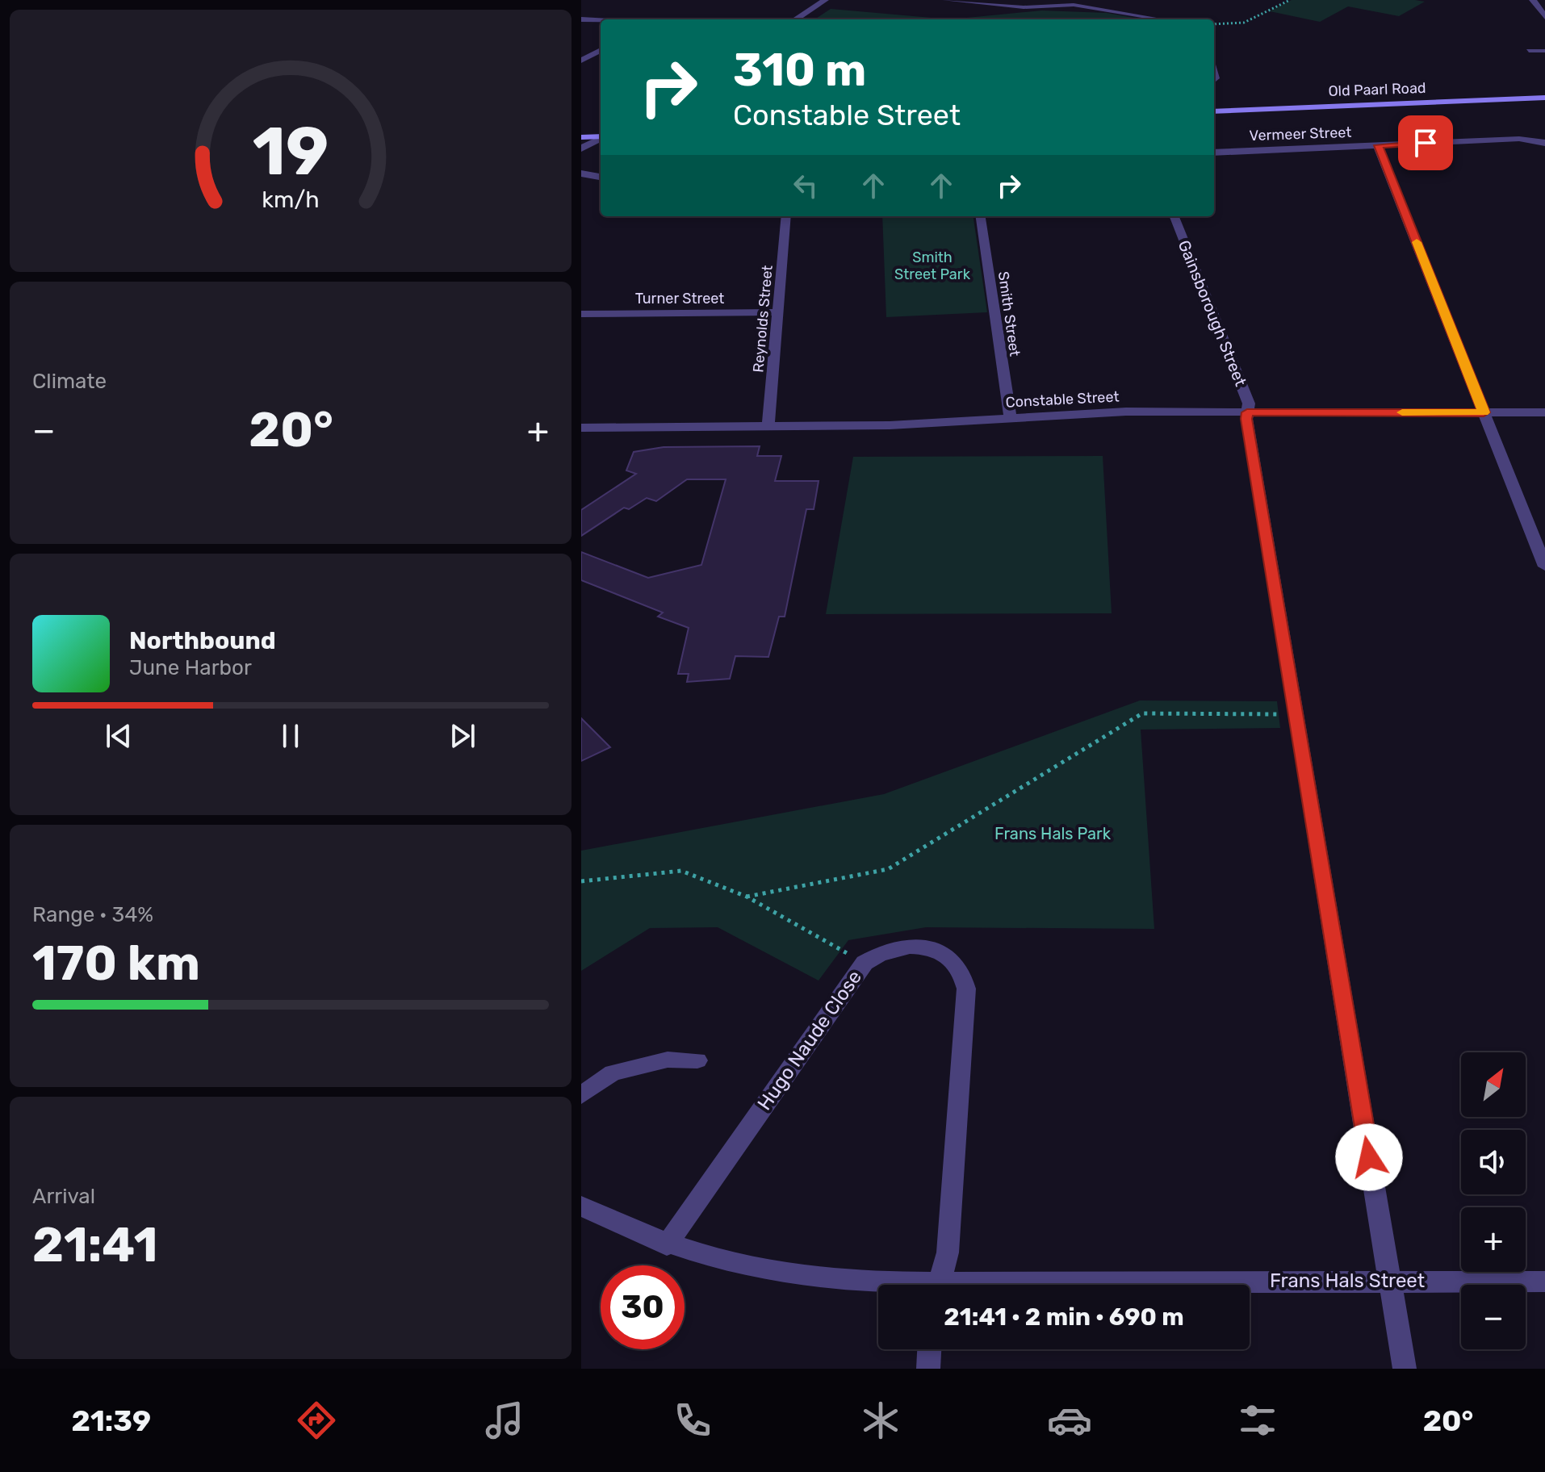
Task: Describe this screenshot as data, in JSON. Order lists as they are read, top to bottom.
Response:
{
  "streets": {
    "main road": ["Old Paarl Road"],
    "street": [
      "Vermeer Street",
      "Turner Street",
      "Gainsborough Street",
      "Smith Street",
      "Reynolds Street",
      "Constable Street",
      "Hugo Naude Close",
      "Frans Hals Street"
    ]
  },
  "crossings": [
    ["Turner Street", "Reynolds Street"],
    ["Gainsborough Street", "Constable Street"],
    ["Gainsborough Street", "Frans Hals Street"],
    ["Smith Street", "Constable Street"],
    ["Reynolds Street", "Constable Street"],
    ["Hugo Naude Close", "Frans Hals Street"]
  ],
  "parks": ["Smith Street Park", "Frans Hals Park"],
  "north": "top right",
  "page": {
    "turn": ["310 m", "Constable Street"],
    "tile": [
      "Climate",
      ["Range · 34%", "170 km"],
      ["Arrival", "21:41"]
    ],
    "heat": ["−", "20°", "+"],
    "song": ["Northbound", "June Harbor"],
    "map_buttons": ["+", "−"],
    "limit": "30",
    "trip": "21:41 · 2 min · 690 m",
    "tabs": ["21:39", "20°"],
    "gauge": ["19", "km/h"]
  }
}
